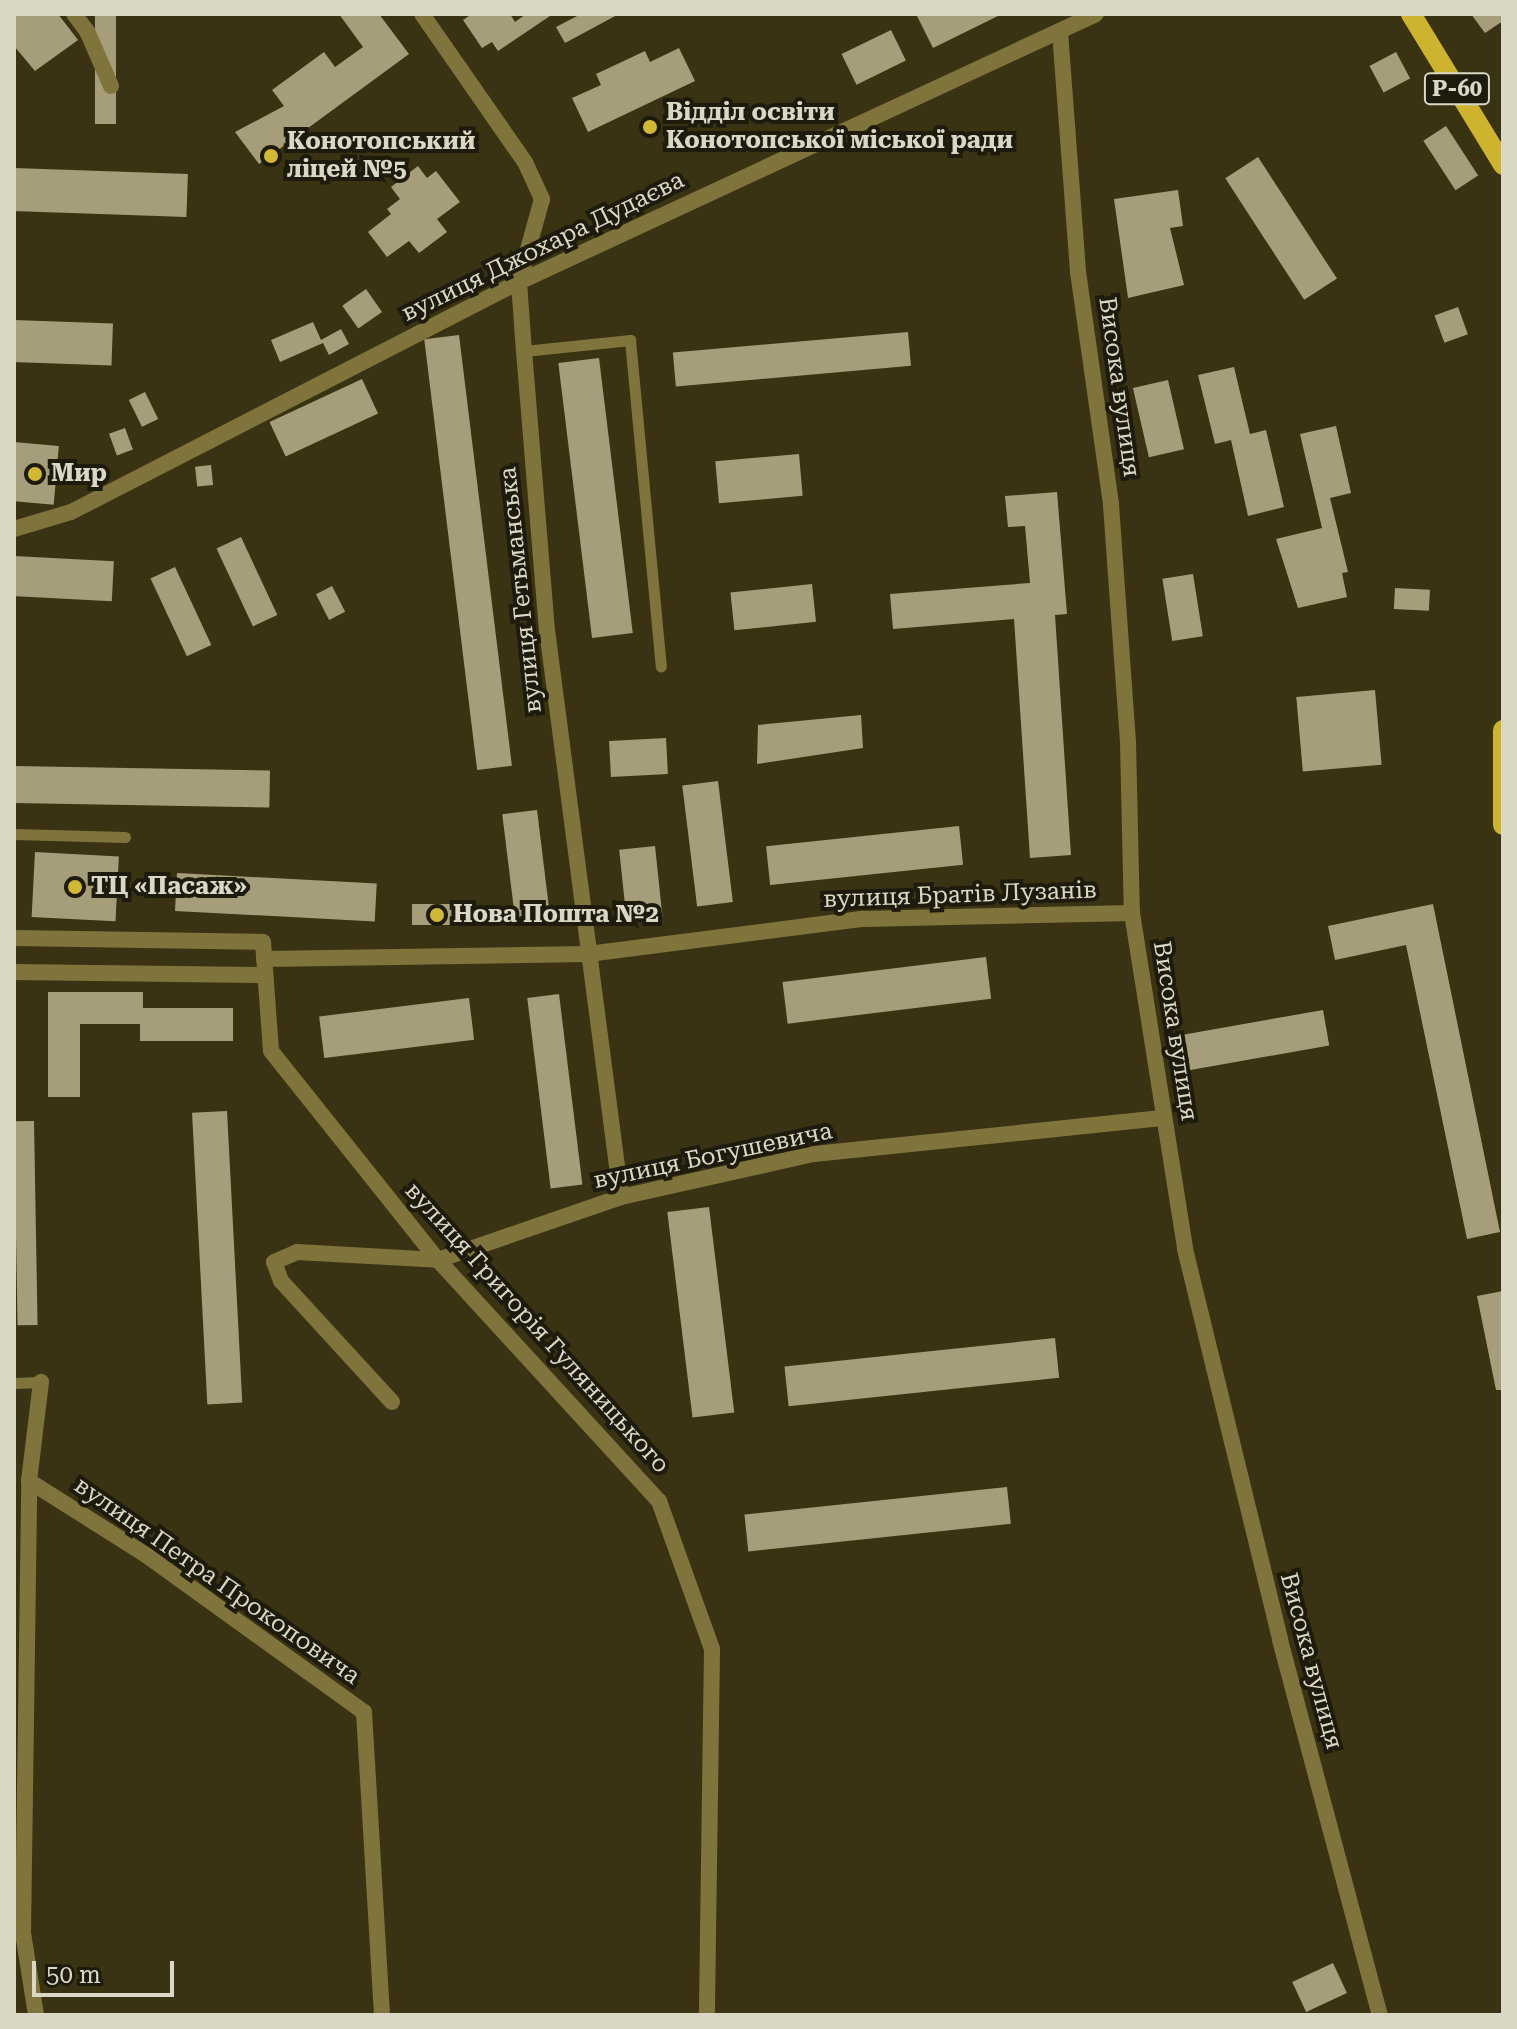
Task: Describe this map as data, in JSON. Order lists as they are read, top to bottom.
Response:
{
  "streets": {
    "main road": ["Р-60"],
    "street": [
      "вулиця Джохара Дудаєва",
      "Висока вулиця",
      "вулиця Гетьманська",
      "вулиця Братів Лузанів",
      "вулиця Богушевича",
      "вулиця Григорія Гуляницького",
      "вулиця Петра Прокоповича"
    ]
  },
  "crossings": [
    ["вулиця Джохара Дудаєва", "Висока вулиця"],
    ["вулиця Джохара Дудаєва", "вулиця Гетьманська"],
    ["Висока вулиця", "вулиця Братів Лузанів"],
    ["Висока вулиця", "вулиця Богушевича"],
    ["вулиця Гетьманська", "вулиця Братів Лузанів"],
    ["вулиця Гетьманська", "вулиця Богушевича"],
    ["вулиця Братів Лузанів", "вулиця Григорія Гуляницького"],
    ["вулиця Богушевича", "вулиця Григорія Гуляницького"]
  ],
  "places": [
    "Відділ освіти Конотопської міської ради",
    "Конотопський ліцей №5",
    "Мир",
    "ТЦ «Пасаж»",
    "Нова Пошта №2"
  ],
  "scale_bar": "50 m"
}
